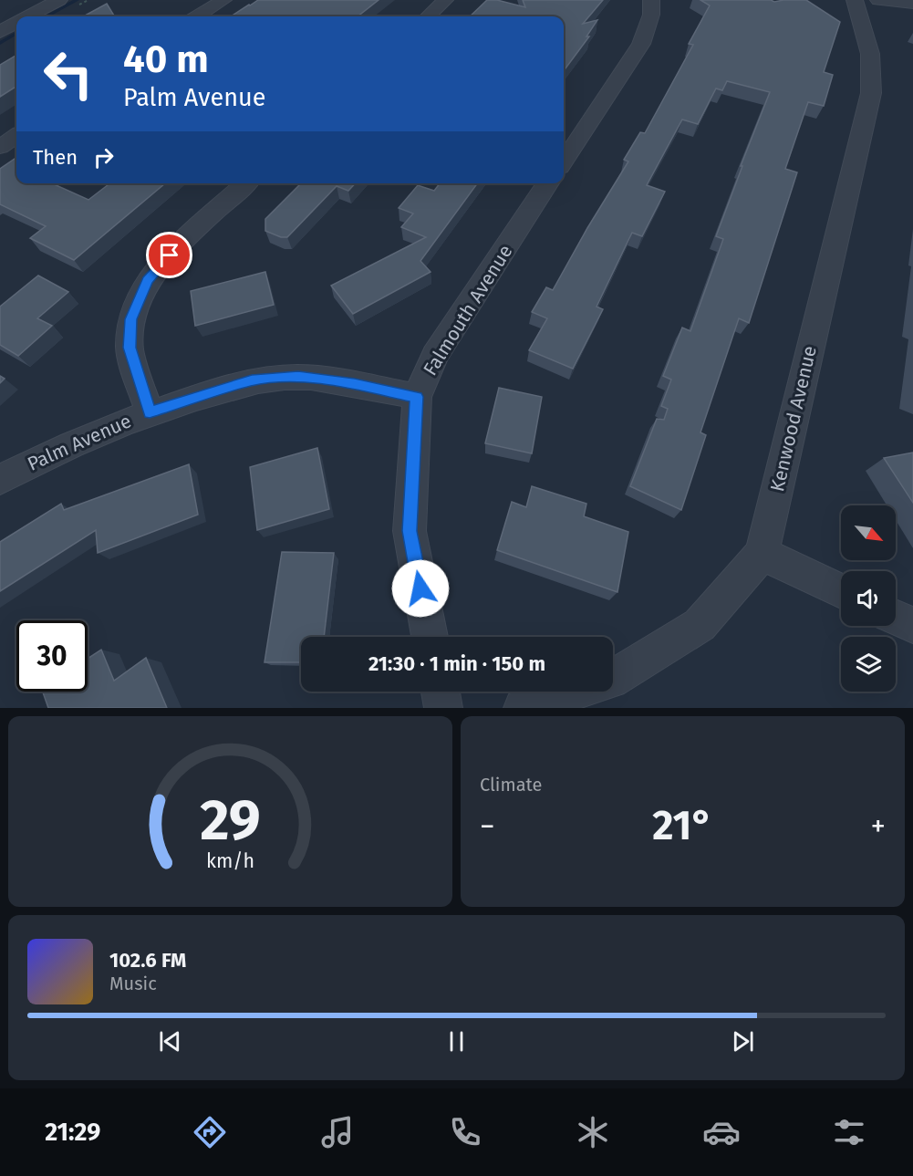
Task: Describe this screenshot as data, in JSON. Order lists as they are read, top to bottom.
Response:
{
  "streets": {
    "street": ["Falmouth Avenue", "Kenwood Avenue", "Palm Avenue"]
  },
  "crossings": [
    ["Falmouth Avenue", "Palm Avenue"]
  ],
  "north": "bottom right",
  "page": {
    "turn": ["40 m", "Palm Avenue"],
    "then": "Then",
    "limit": "30",
    "trip": "21:30 · 1 min · 150 m",
    "tile": "Climate",
    "heat": ["−", "21°", "+"],
    "song": ["102.6 FM", "Music"],
    "tabs": "21:29",
    "gauge": ["29", "km/h"]
  }
}
